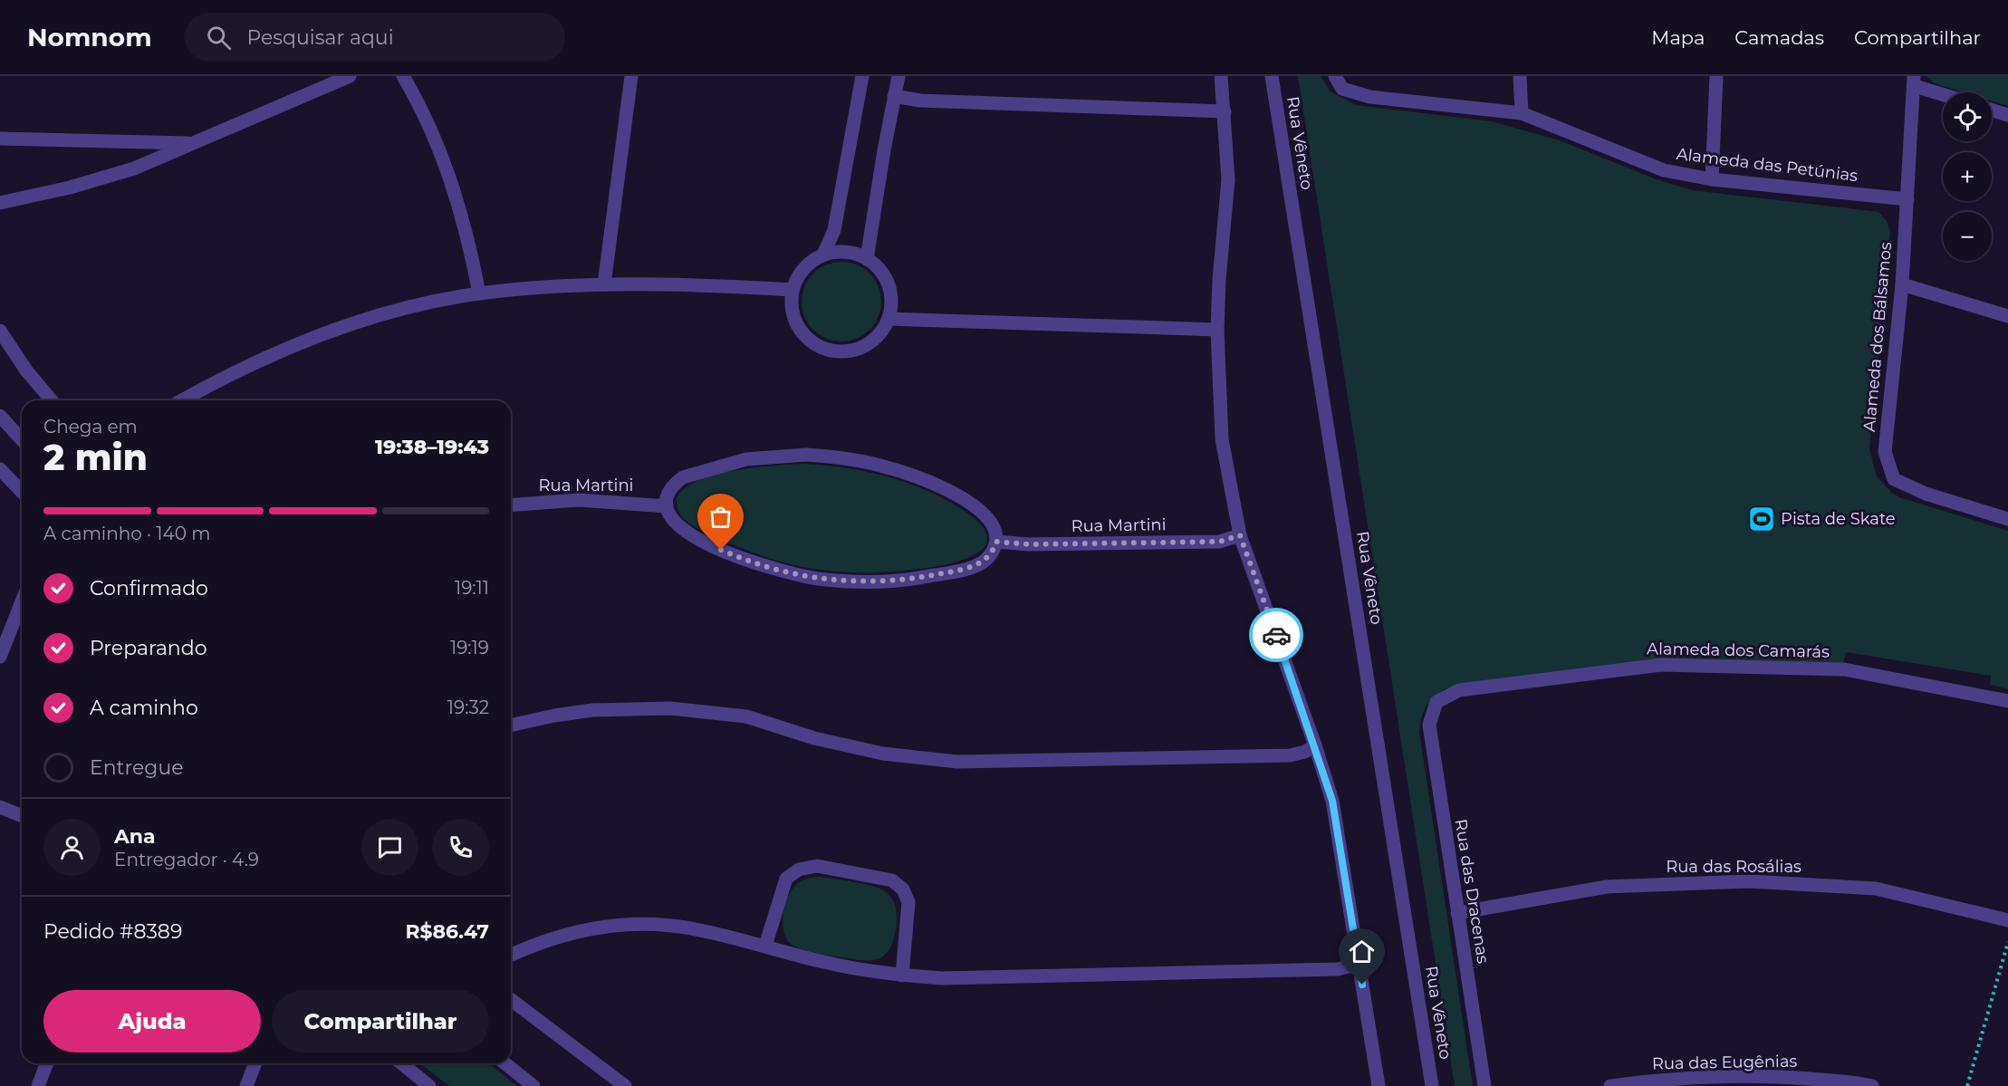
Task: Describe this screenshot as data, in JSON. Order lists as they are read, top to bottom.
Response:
{
  "streets": {
    "street": [
      "Rua Vêneto",
      "Alameda das Petúnias",
      "Alameda dos Bálsamos",
      "Rua Martini",
      "Alameda dos Camarás",
      "Rua das Rosálias",
      "Rua das Dracenas",
      "Rua das Eugênias"
    ]
  },
  "crossings": [
    ["Alameda das Petúnias", "Alameda dos Bálsamos"],
    ["Alameda dos Camarás", "Rua das Dracenas"],
    ["Rua das Rosálias", "Rua das Dracenas"]
  ],
  "places": {
    "sports": ["Pista de Skate"]
  },
  "page": {
    "header": "Nomnom",
    "search": "Pesquisar aqui",
    "nav": ["Mapa", "Camadas", "Compartilhar"],
    "map_buttons": ["+", "−"],
    "heading": ["2 min", "Chega em", "19:38–19:43"],
    "panel": [
      "Ana",
      "Entregador · 4.9",
      "Pedido #8389",
      "R$86.47"
    ],
    "bar": "A caminho · 140 m",
    "list": [
      ["Confirmado", "19:11"],
      ["Preparando", "19:19"],
      ["A caminho", "19:32"],
      "Entregue"
    ],
    "buttons": ["Ajuda", "Compartilhar"]
  }
}
